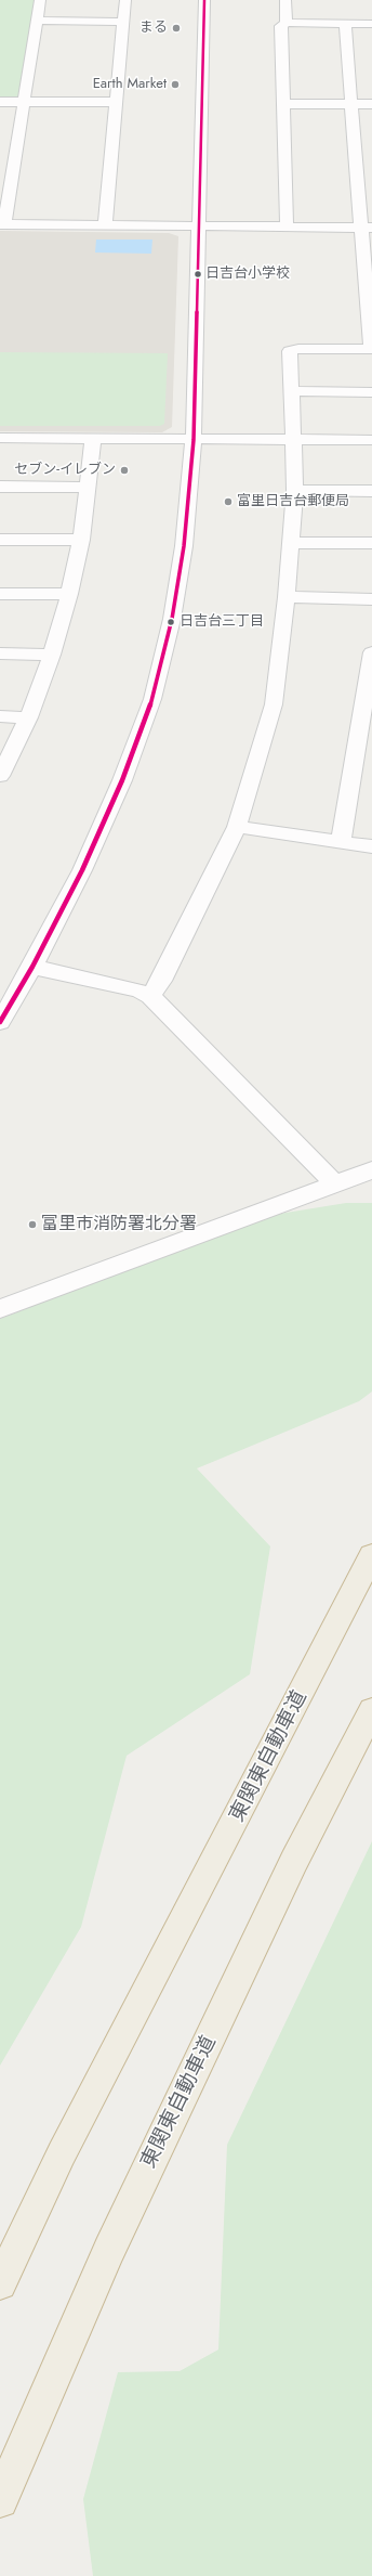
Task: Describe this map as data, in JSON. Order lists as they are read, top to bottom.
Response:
{
  "streets": {
    "highway": ["東関東自動車道"]
  },
  "places": [
    "まる",
    "Earth Market",
    "日吉台小学校",
    "セブン-イレブン",
    "富里日吉台郵便局",
    "日吉台三丁目",
    "富里市消防署北分署"
  ]
}
